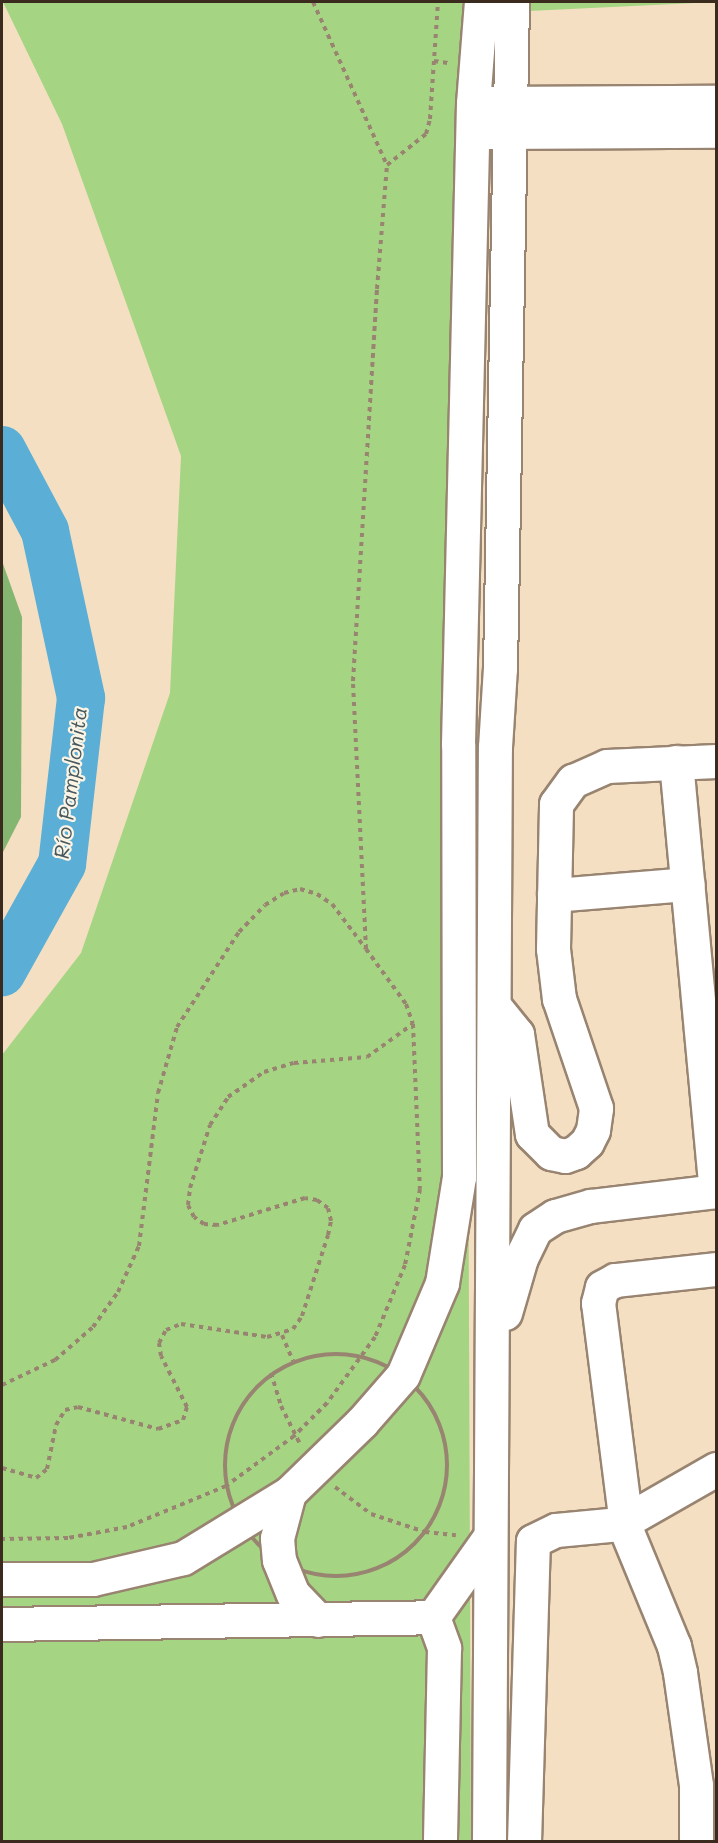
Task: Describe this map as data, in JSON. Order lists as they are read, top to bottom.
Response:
{
  "water": ["Río Pamplonita"]
}
